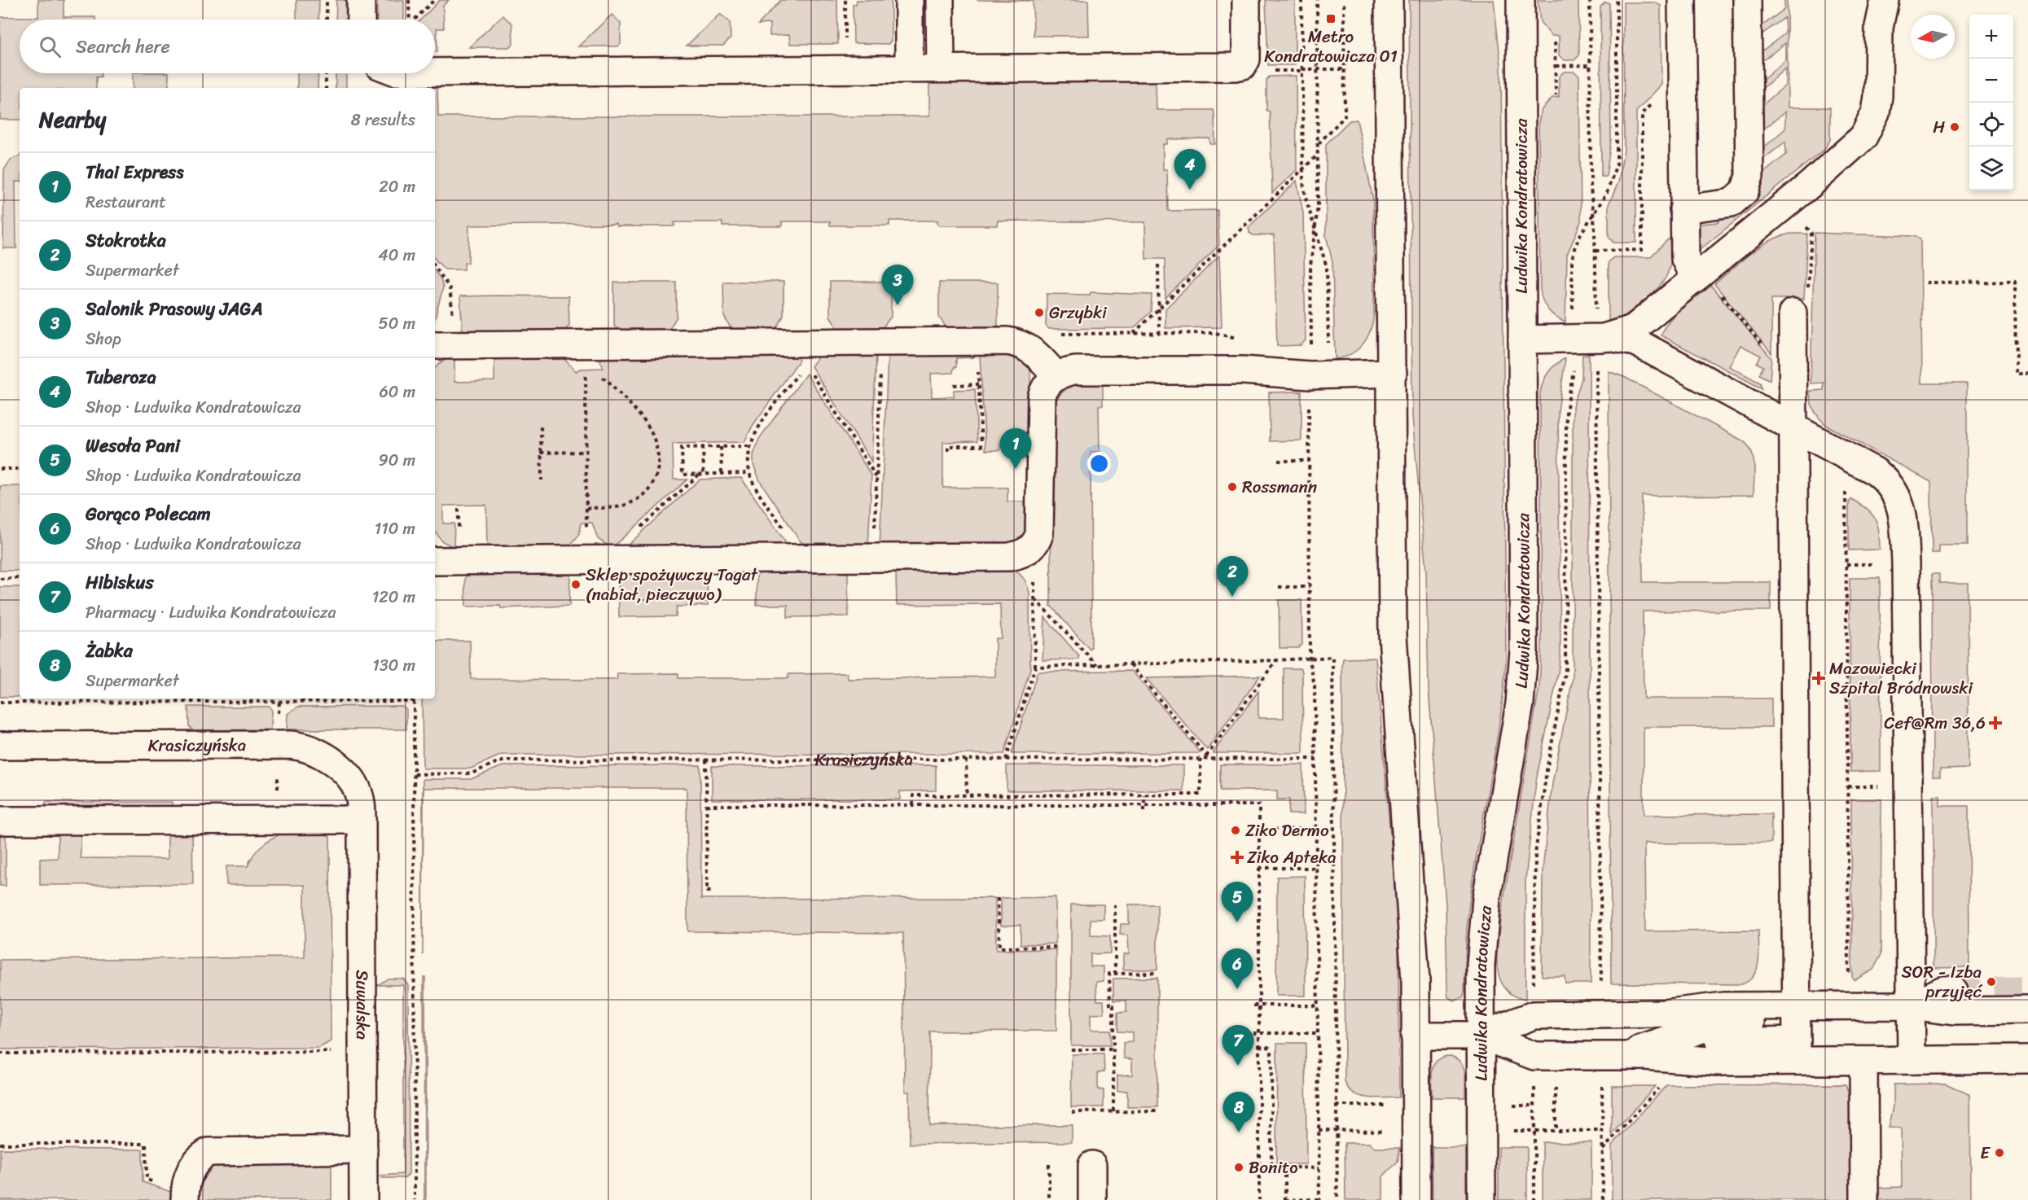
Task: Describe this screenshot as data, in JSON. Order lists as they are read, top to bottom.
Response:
{
  "streets": {
    "street": ["Ludwika Kondratowicza", "Krasiczyńska", "Suwalska"]
  },
  "crossings": [
    ["Krasiczyńska", "Suwalska"]
  ],
  "places": {
    "transit": ["Metro Kondratowicza 01"],
    "other": [
      "H",
      "Grzybki",
      "Rossmann",
      "Sklep spożywczy Tagat (nabiał, pieczywo)",
      "Ziko Dermo",
      "SOR - Izba przyjęć",
      "E",
      "Bonito"
    ],
    "health": ["Mazowiecki Szpital Bródnowski", "Cef@Rm 36,6", "Ziko Apteka"]
  },
  "north": "left",
  "page": {
    "map_buttons": ["+", "−"],
    "search": "Search here",
    "heading": ["Nearby", "8 results"],
    "pins": [
      "4",
      "3",
      "1",
      "2",
      "5",
      "6",
      "7",
      "8"
    ],
    "list": [
      {
        "mark": "1",
        "name": "Thai Express",
        "note": "Restaurant",
        "value": "20 m"
      },
      {
        "mark": "2",
        "name": "Stokrotka",
        "note": "Supermarket",
        "value": "40 m"
      },
      {
        "mark": "3",
        "name": "Salonik Prasowy JAGA",
        "note": "Shop",
        "value": "50 m"
      },
      {
        "mark": "4",
        "name": "Tuberoza",
        "note": "Shop · Ludwika Kondratowicza",
        "value": "60 m"
      },
      {
        "mark": "5",
        "name": "Wesoła Pani",
        "note": "Shop · Ludwika Kondratowicza",
        "value": "90 m"
      },
      {
        "mark": "6",
        "name": "Gorąco Polecam",
        "note": "Shop · Ludwika Kondratowicza",
        "value": "110 m"
      },
      {
        "mark": "7",
        "name": "Hibiskus",
        "note": "Pharmacy · Ludwika Kondratowicza",
        "value": "120 m"
      },
      {
        "mark": "8",
        "name": "Żabka",
        "note": "Supermarket",
        "value": "130 m"
      }
    ]
  }
}
